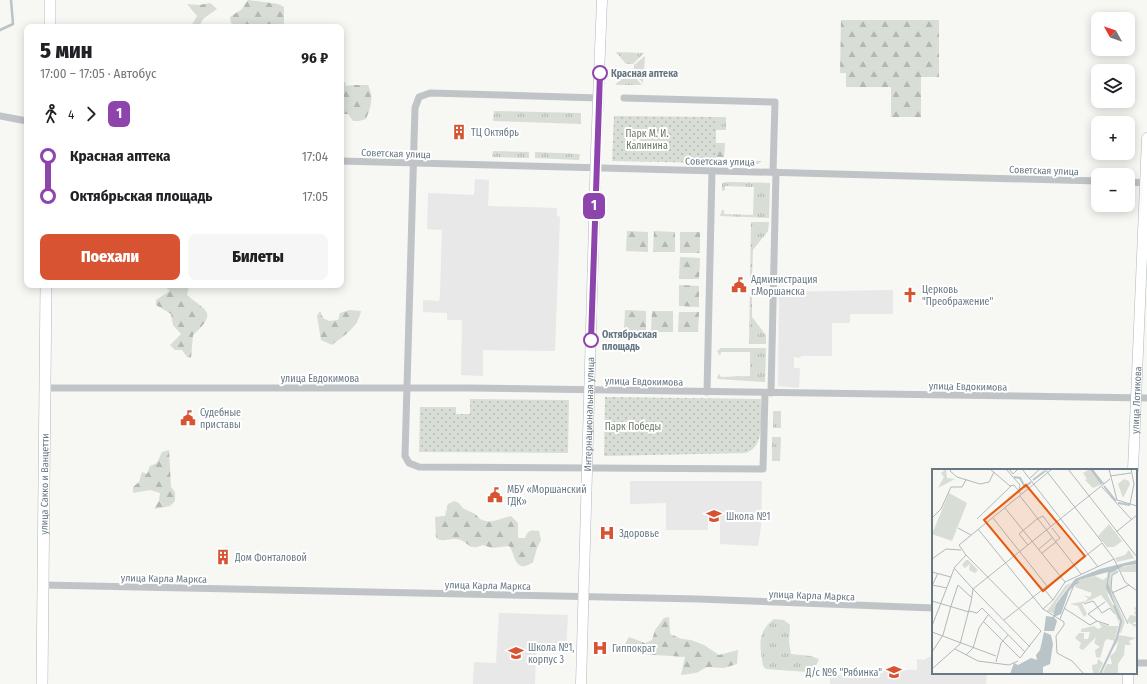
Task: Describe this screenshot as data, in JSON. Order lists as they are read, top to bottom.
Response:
{
  "streets": {
    "main road": ["улица Сакко и Ванцетти"],
    "street": [
      "Советская улица",
      "улица Евдокимова",
      "улица Лотикова",
      "Интернациональная улица",
      "улица Карла Маркса"
    ]
  },
  "crossings": [
    ["Советская улица", "Интернациональная улица"],
    ["улица Евдокимова", "улица Лотикова"],
    ["улица Евдокимова", "Интернациональная улица"],
    ["улица Евдокимова", "улица Сакко и Ванцетти"],
    ["Интернациональная улица", "улица Карла Маркса"],
    ["улица Сакко и Ванцетти", "улица Карла Маркса"]
  ],
  "parks": ["Парк М. И. Калинина", "Парк Победы"],
  "places": {
    "other": ["Красная аптека", "Октябрьская площадь"],
    "building": ["ТЦ Октябрь", "Дом Фонталовой"],
    "public building": ["Администрация г.Моршанска", "Судебные приставы", "МБУ «Моршанский ГДК»"],
    "church": ["Церковь \"Преображение\""],
    "school or university": ["Школа №1", "Школа №1, корпус 3", "Д/с №6 \"Рябинка\""],
    "hospital": ["Здоровье", "Гиппократ"]
  },
  "lines": ["bus line 1"],
  "north": "top left",
  "page": {
    "on_map": "1",
    "map_buttons": ["+", "−"],
    "heading": ["5 мин", "17:00 – 17:05 · Автобус", "96 ₽"],
    "legs": ["4", "1"],
    "list": [
      {
        "name": "Красная аптека",
        "value": "17:04"
      },
      {
        "name": "Октябрьская площадь",
        "value": "17:05"
      }
    ],
    "buttons": ["Поехали", "Билеты"]
  }
}
